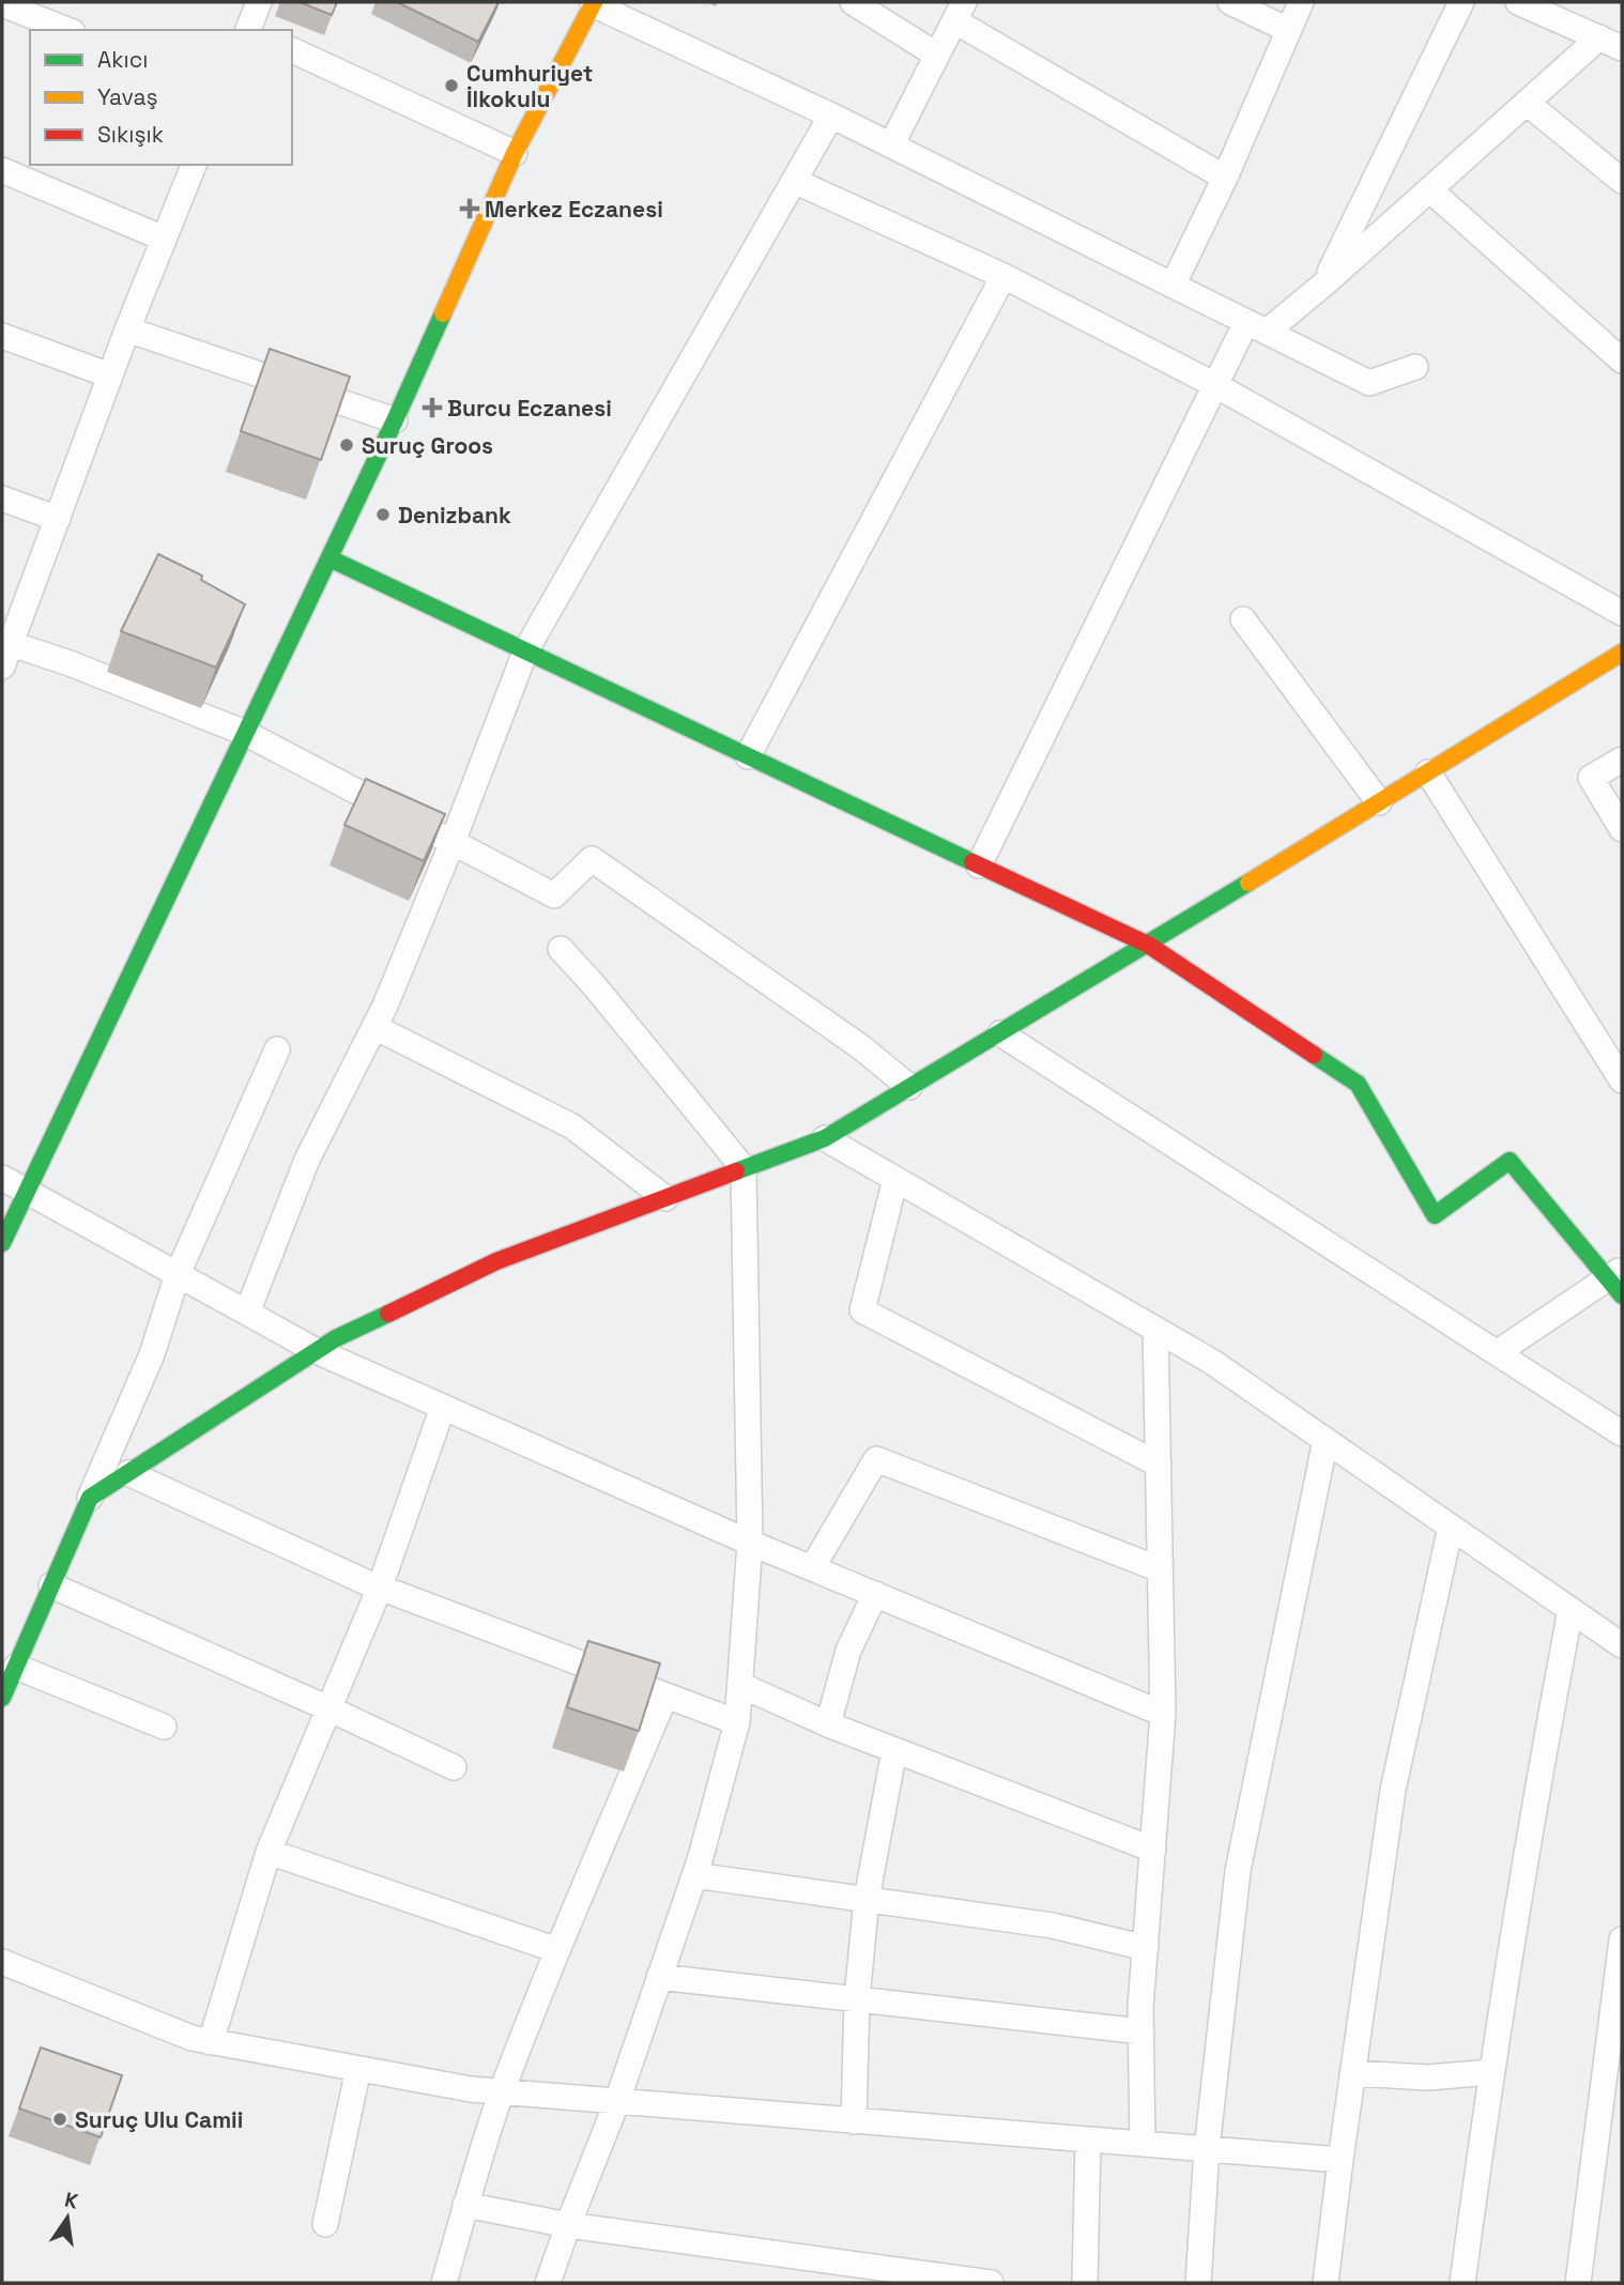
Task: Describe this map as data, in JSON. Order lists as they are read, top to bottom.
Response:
{
  "places": {
    "other": [
      "Cumhuriyet İlkokulu",
      "Suruç Groos",
      "Denizbank",
      "Suruç Ulu Camii"
    ],
    "health": ["Merkez Eczanesi", "Burcu Eczanesi"]
  },
  "legend": ["Akıcı", "Yavaş", "Sıkışık"],
  "north": "top"
}
